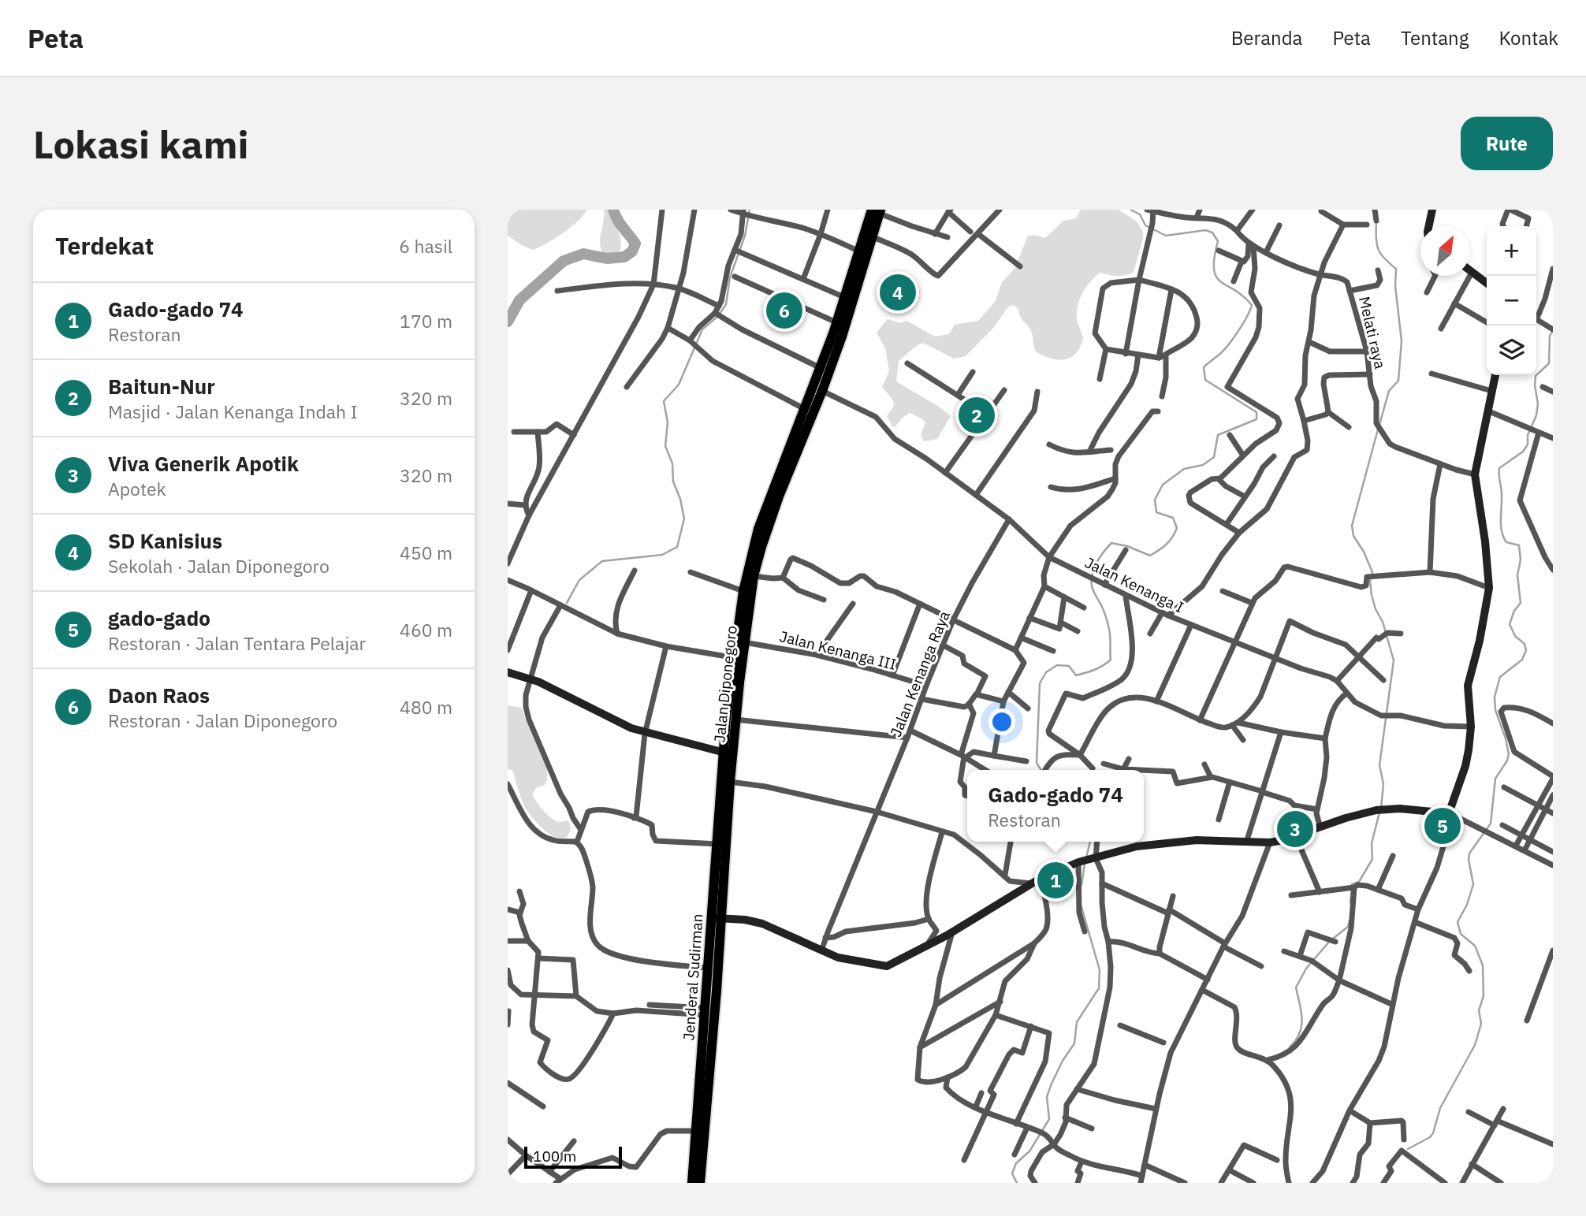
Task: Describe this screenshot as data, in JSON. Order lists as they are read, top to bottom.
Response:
{
  "streets": {
    "highway": ["Jalan Diponegoro", "Jenderal Sudirman"],
    "street": [
      "Melati raya",
      "Jalan Kenanga I",
      "Jalan Kenanga III",
      "Jalan Kenanga Raya"
    ]
  },
  "crossings": [
    ["Jalan Kenanga I", "Jalan Kenanga Raya"],
    ["Jalan Kenanga I", "Jalan Diponegoro"],
    ["Jalan Kenanga III", "Jalan Kenanga Raya"],
    ["Jalan Kenanga III", "Jalan Diponegoro"],
    ["Jalan Diponegoro", "Jenderal Sudirman"]
  ],
  "scale_bar": "100 m",
  "north": "top right",
  "page": {
    "header": "Peta",
    "nav": [
      "Beranda",
      "Peta",
      "Tentang",
      "Kontak"
    ],
    "buttons": "Rute",
    "title": "Lokasi kami",
    "heading": ["Terdekat", "6 hasil"],
    "map_buttons": ["+", "−"],
    "pins": [
      "4",
      "6",
      "2",
      "5",
      "3",
      "1"
    ],
    "list": [
      {
        "mark": "1",
        "name": "Gado-gado 74",
        "note": "Restoran",
        "value": "170 m"
      },
      {
        "mark": "2",
        "name": "Baitun-Nur",
        "note": "Masjid · Jalan Kenanga Indah I",
        "value": "320 m"
      },
      {
        "mark": "3",
        "name": "Viva Generik Apotik",
        "note": "Apotek",
        "value": "320 m"
      },
      {
        "mark": "4",
        "name": "SD Kanisius",
        "note": "Sekolah · Jalan Diponegoro",
        "value": "450 m"
      },
      {
        "mark": "5",
        "name": "gado-gado",
        "note": "Restoran · Jalan Tentara Pelajar",
        "value": "460 m"
      },
      {
        "mark": "6",
        "name": "Daon Raos",
        "note": "Restoran · Jalan Diponegoro",
        "value": "480 m"
      }
    ],
    "popup": ["Gado-gado 74", "Restoran"],
    "scale": "100 m"
  }
}
